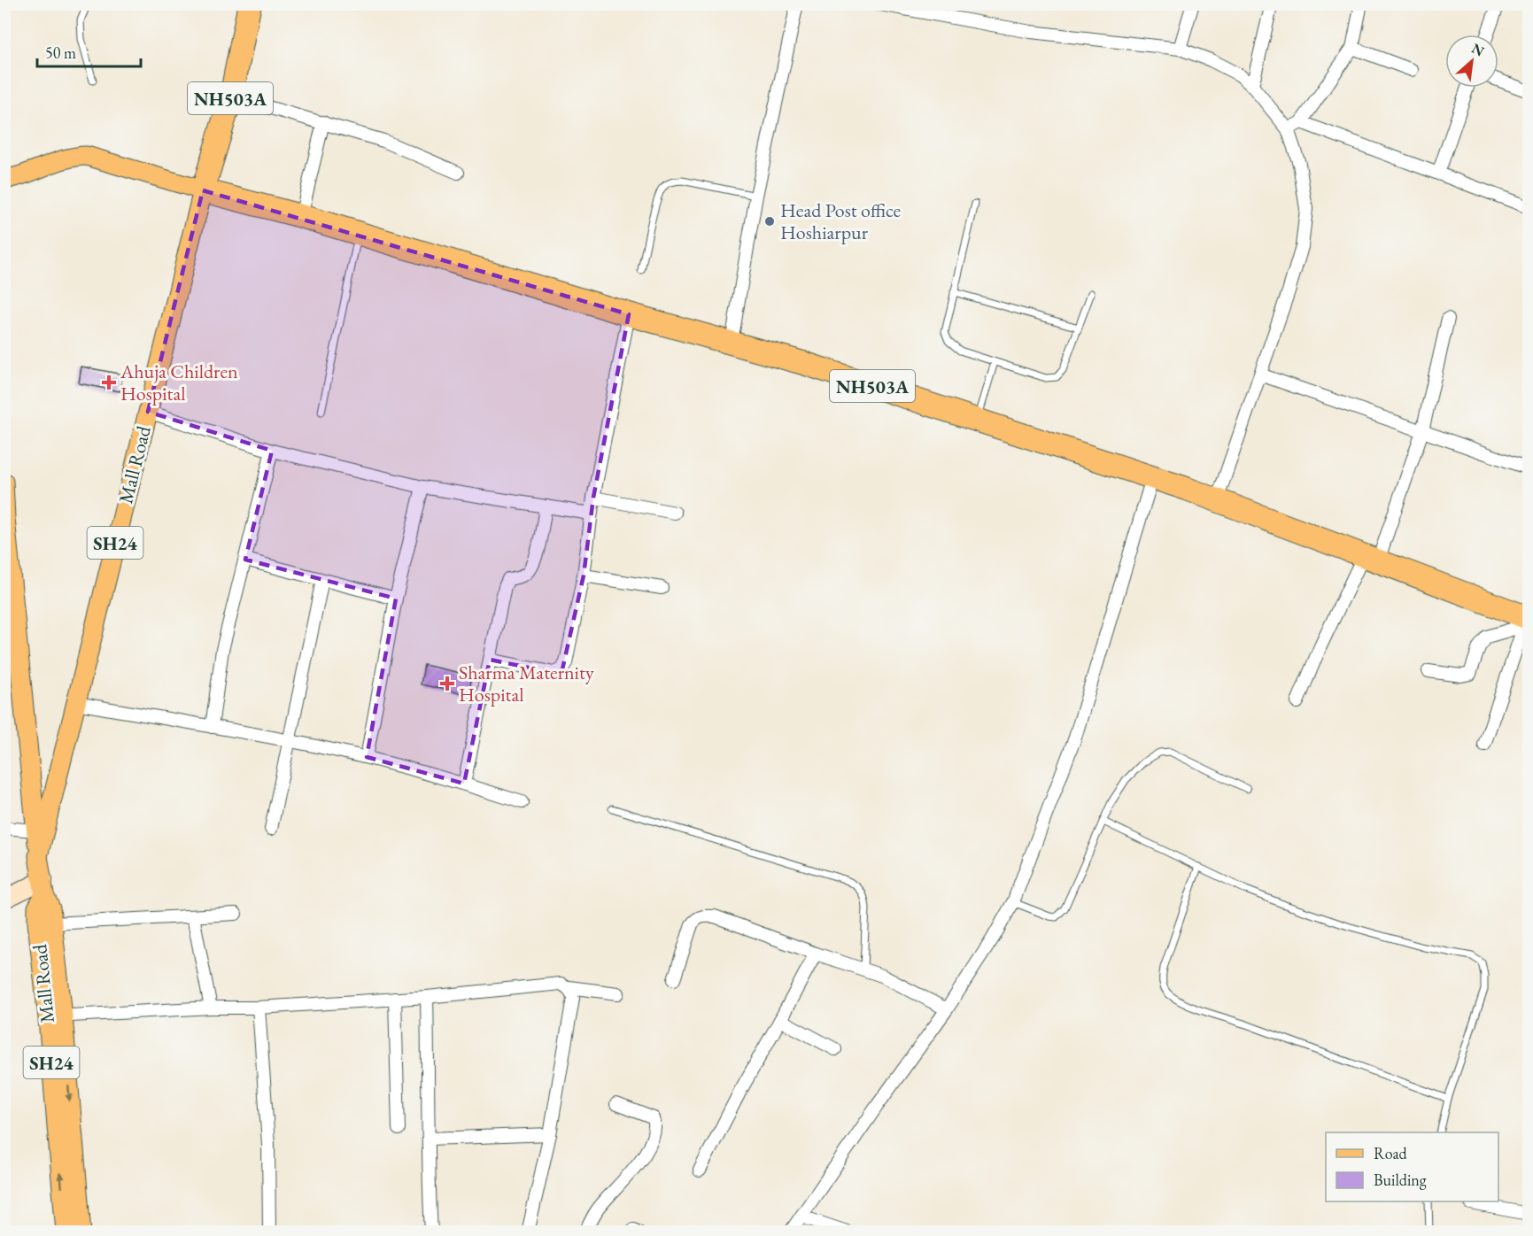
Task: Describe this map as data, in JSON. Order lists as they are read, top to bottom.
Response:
{
  "streets": {
    "highway": ["NH503A", "Mall Road"],
    "main road": ["SH24"]
  },
  "crossings": [
    ["NH503A", "Mall Road"]
  ],
  "places": {
    "other": ["Head Post office Hoshiarpur"],
    "health": ["Ahuja Children Hospital", "Sharma Maternity Hospital"]
  },
  "legend": ["Road", "Building"],
  "scale_bar": "50 m",
  "north": "top right"
}
